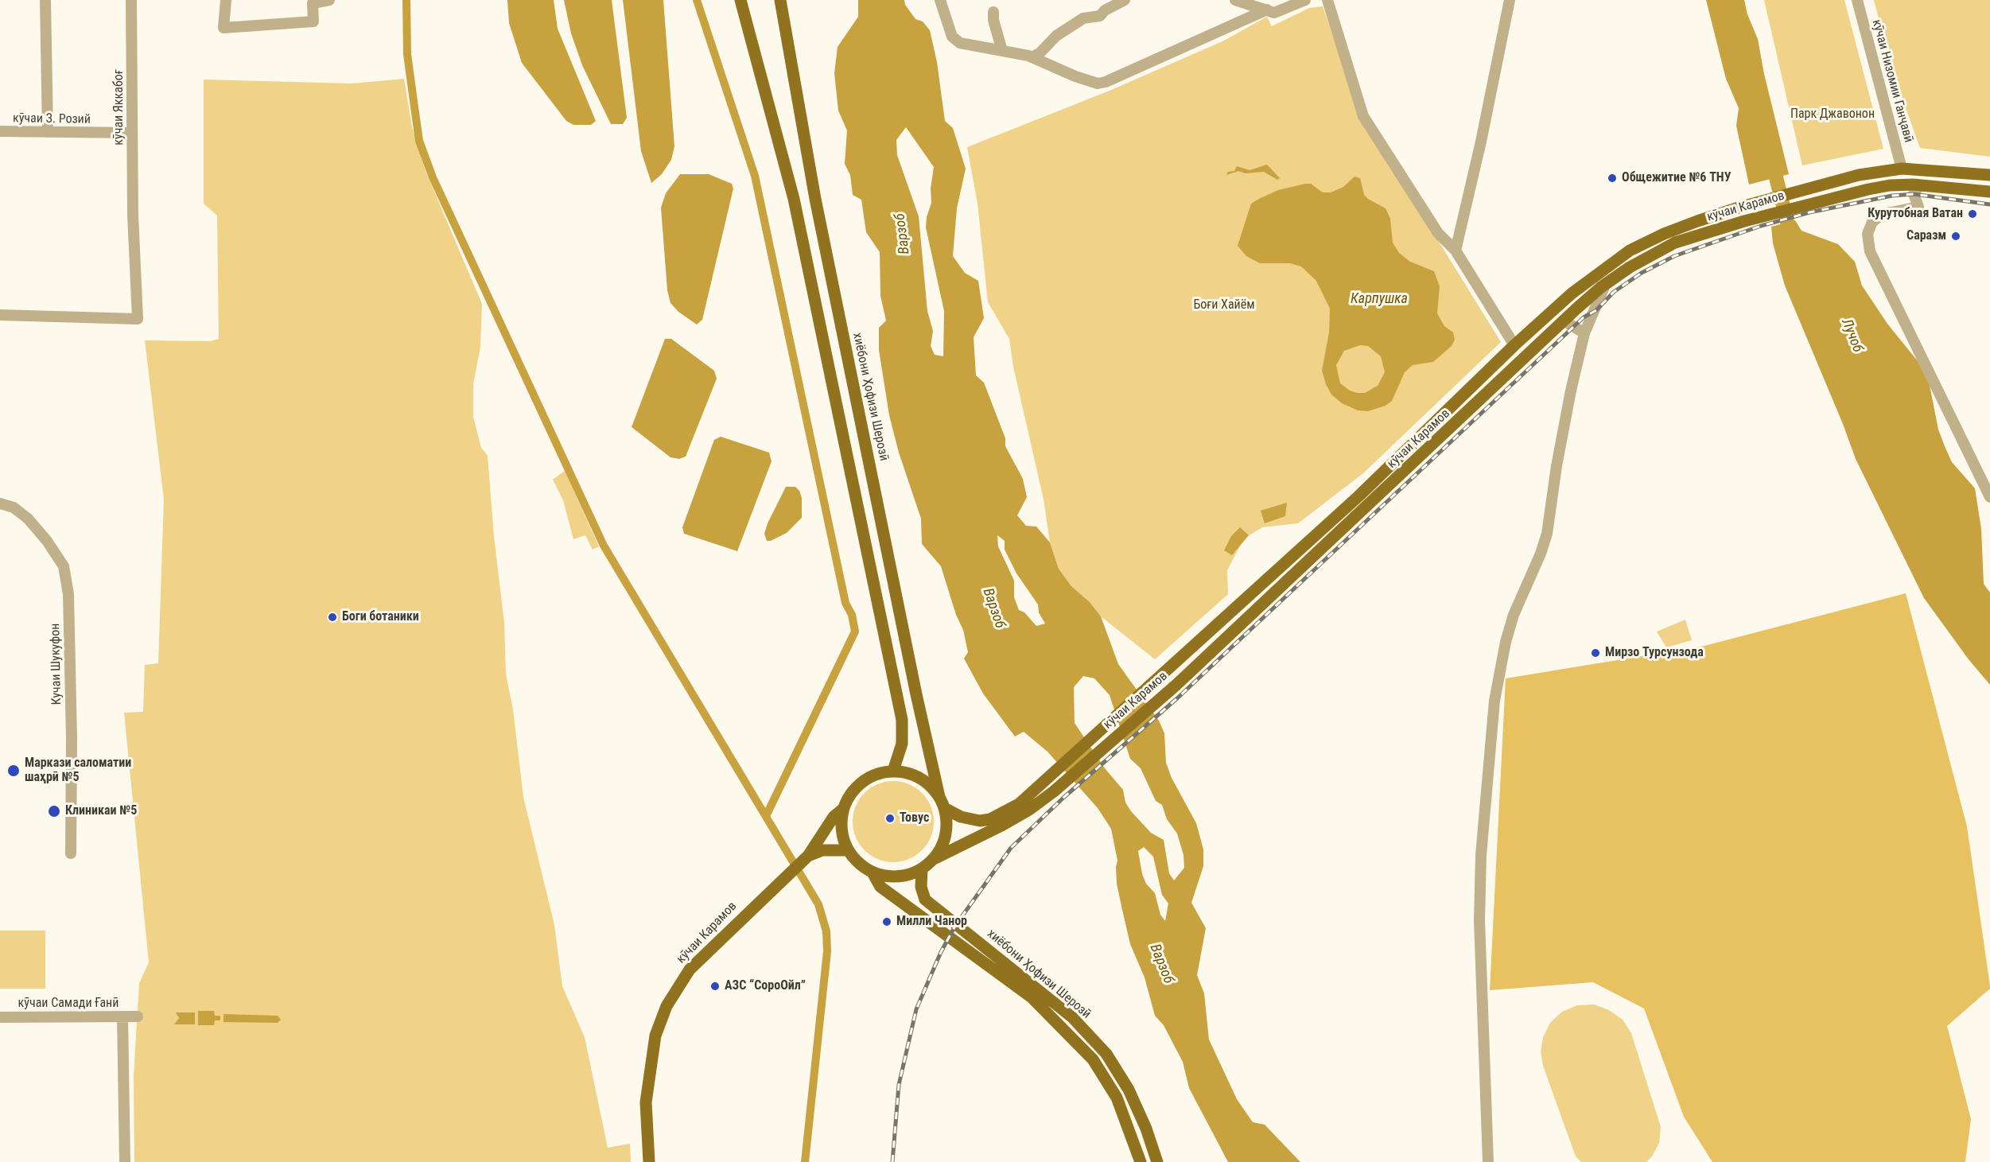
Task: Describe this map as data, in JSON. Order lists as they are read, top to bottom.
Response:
{
  "streets": {
    "main road": ["кӯчаи Карамов", "хиёбони Ҳофизи Шерозӣ"],
    "street": [
      "кӯчаи Низомии Ганҷавӣ",
      "кӯчаи Яккабоғ",
      "кӯчаи З. Розий",
      "Кучаи Шукуфон",
      "кӯчаи Самади Ғанӣ"
    ]
  },
  "crossings": [
    ["кӯчаи Низомии Ганҷавӣ", "кӯчаи Карамов"],
    ["кӯчаи Яккабоғ", "кӯчаи З. Розий"],
    ["кӯчаи Карамов", "хиёбони Ҳофизи Шерозӣ"]
  ],
  "water": ["Варзоб", "Карпушка", "Лучоб"],
  "parks": ["Парк Джавонон", "Боғи Хайём"],
  "places": [
    "Общежитие №6 ТНУ",
    "Курутобная Ватан",
    "Саразм",
    "Боги ботаники",
    "Мирзо Турсунзода",
    "Маркази саломатии шаҳрӣ №5",
    "Клиникаи №5",
    "Товус",
    "Милли Чанор",
    "АЗС “СороОйл”"
  ]
}
